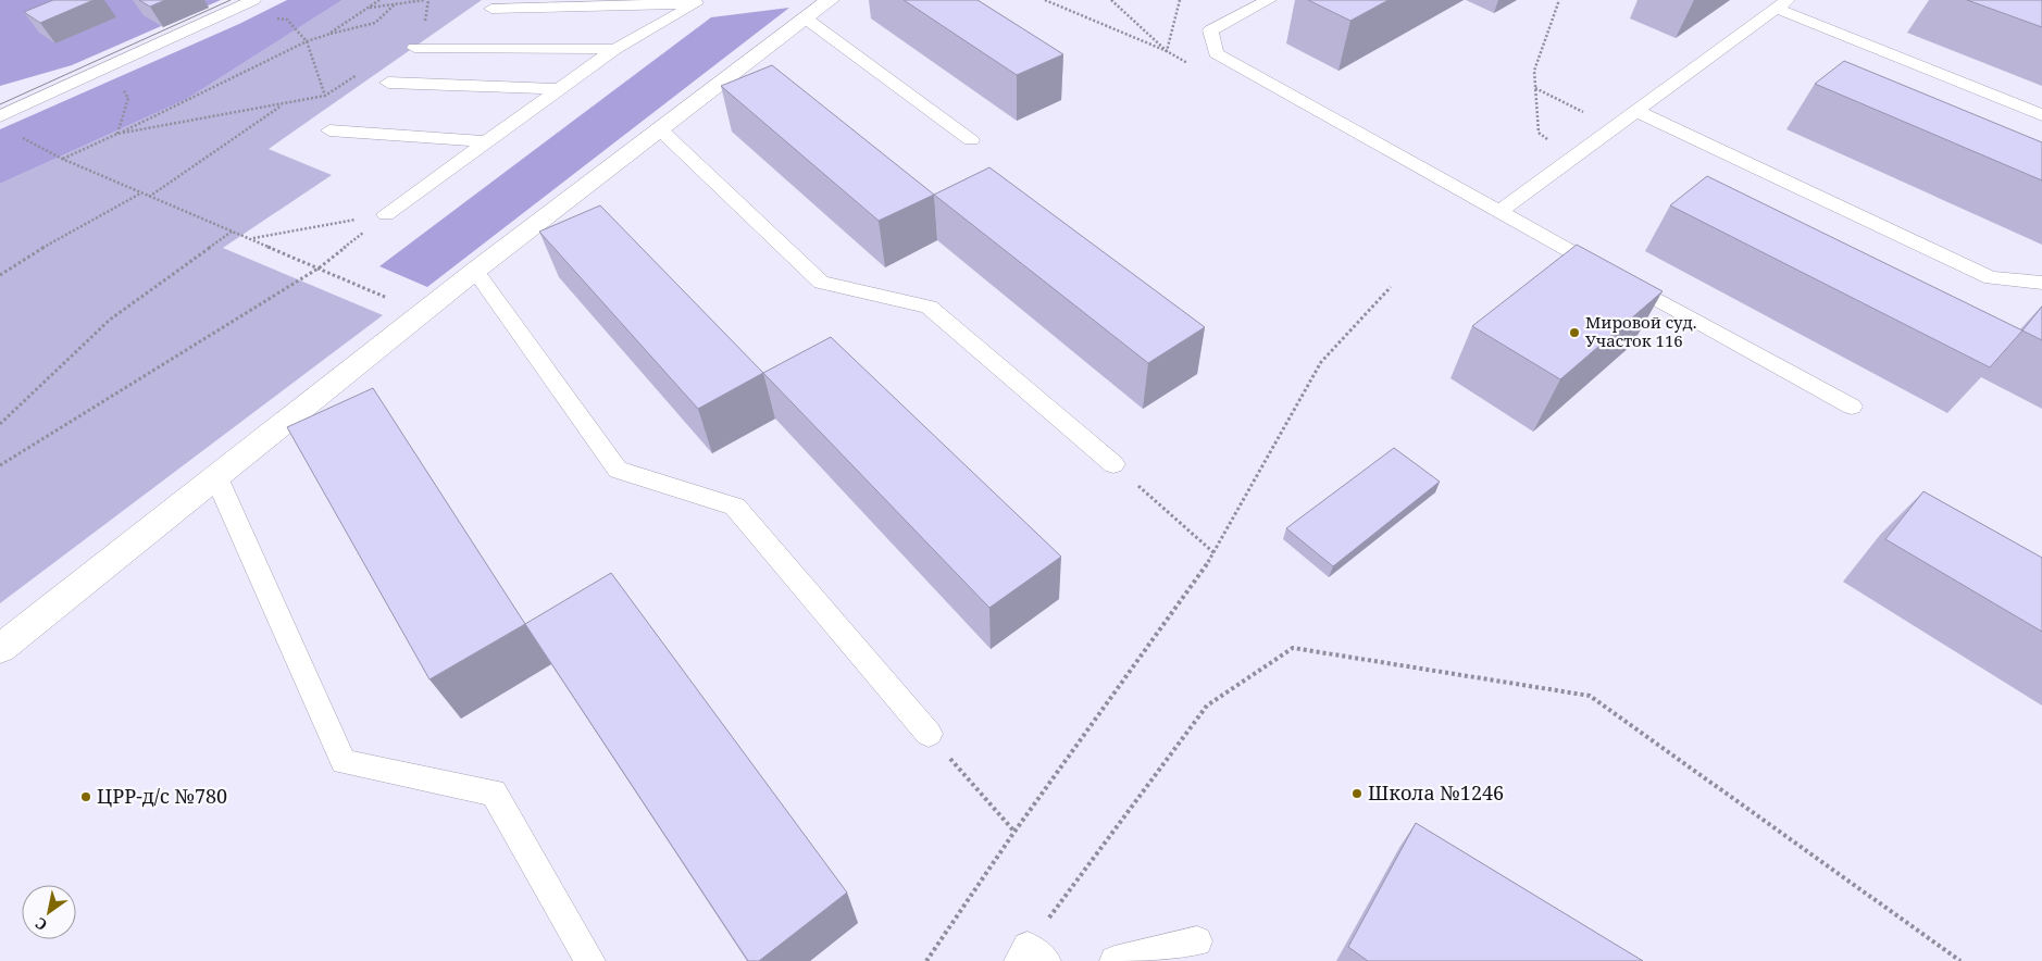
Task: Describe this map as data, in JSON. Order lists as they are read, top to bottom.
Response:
{
  "places": ["Мировой суд. Участок 116", "Школа №1246", "ЦРР-д/с №780"],
  "north": "bottom left"
}
